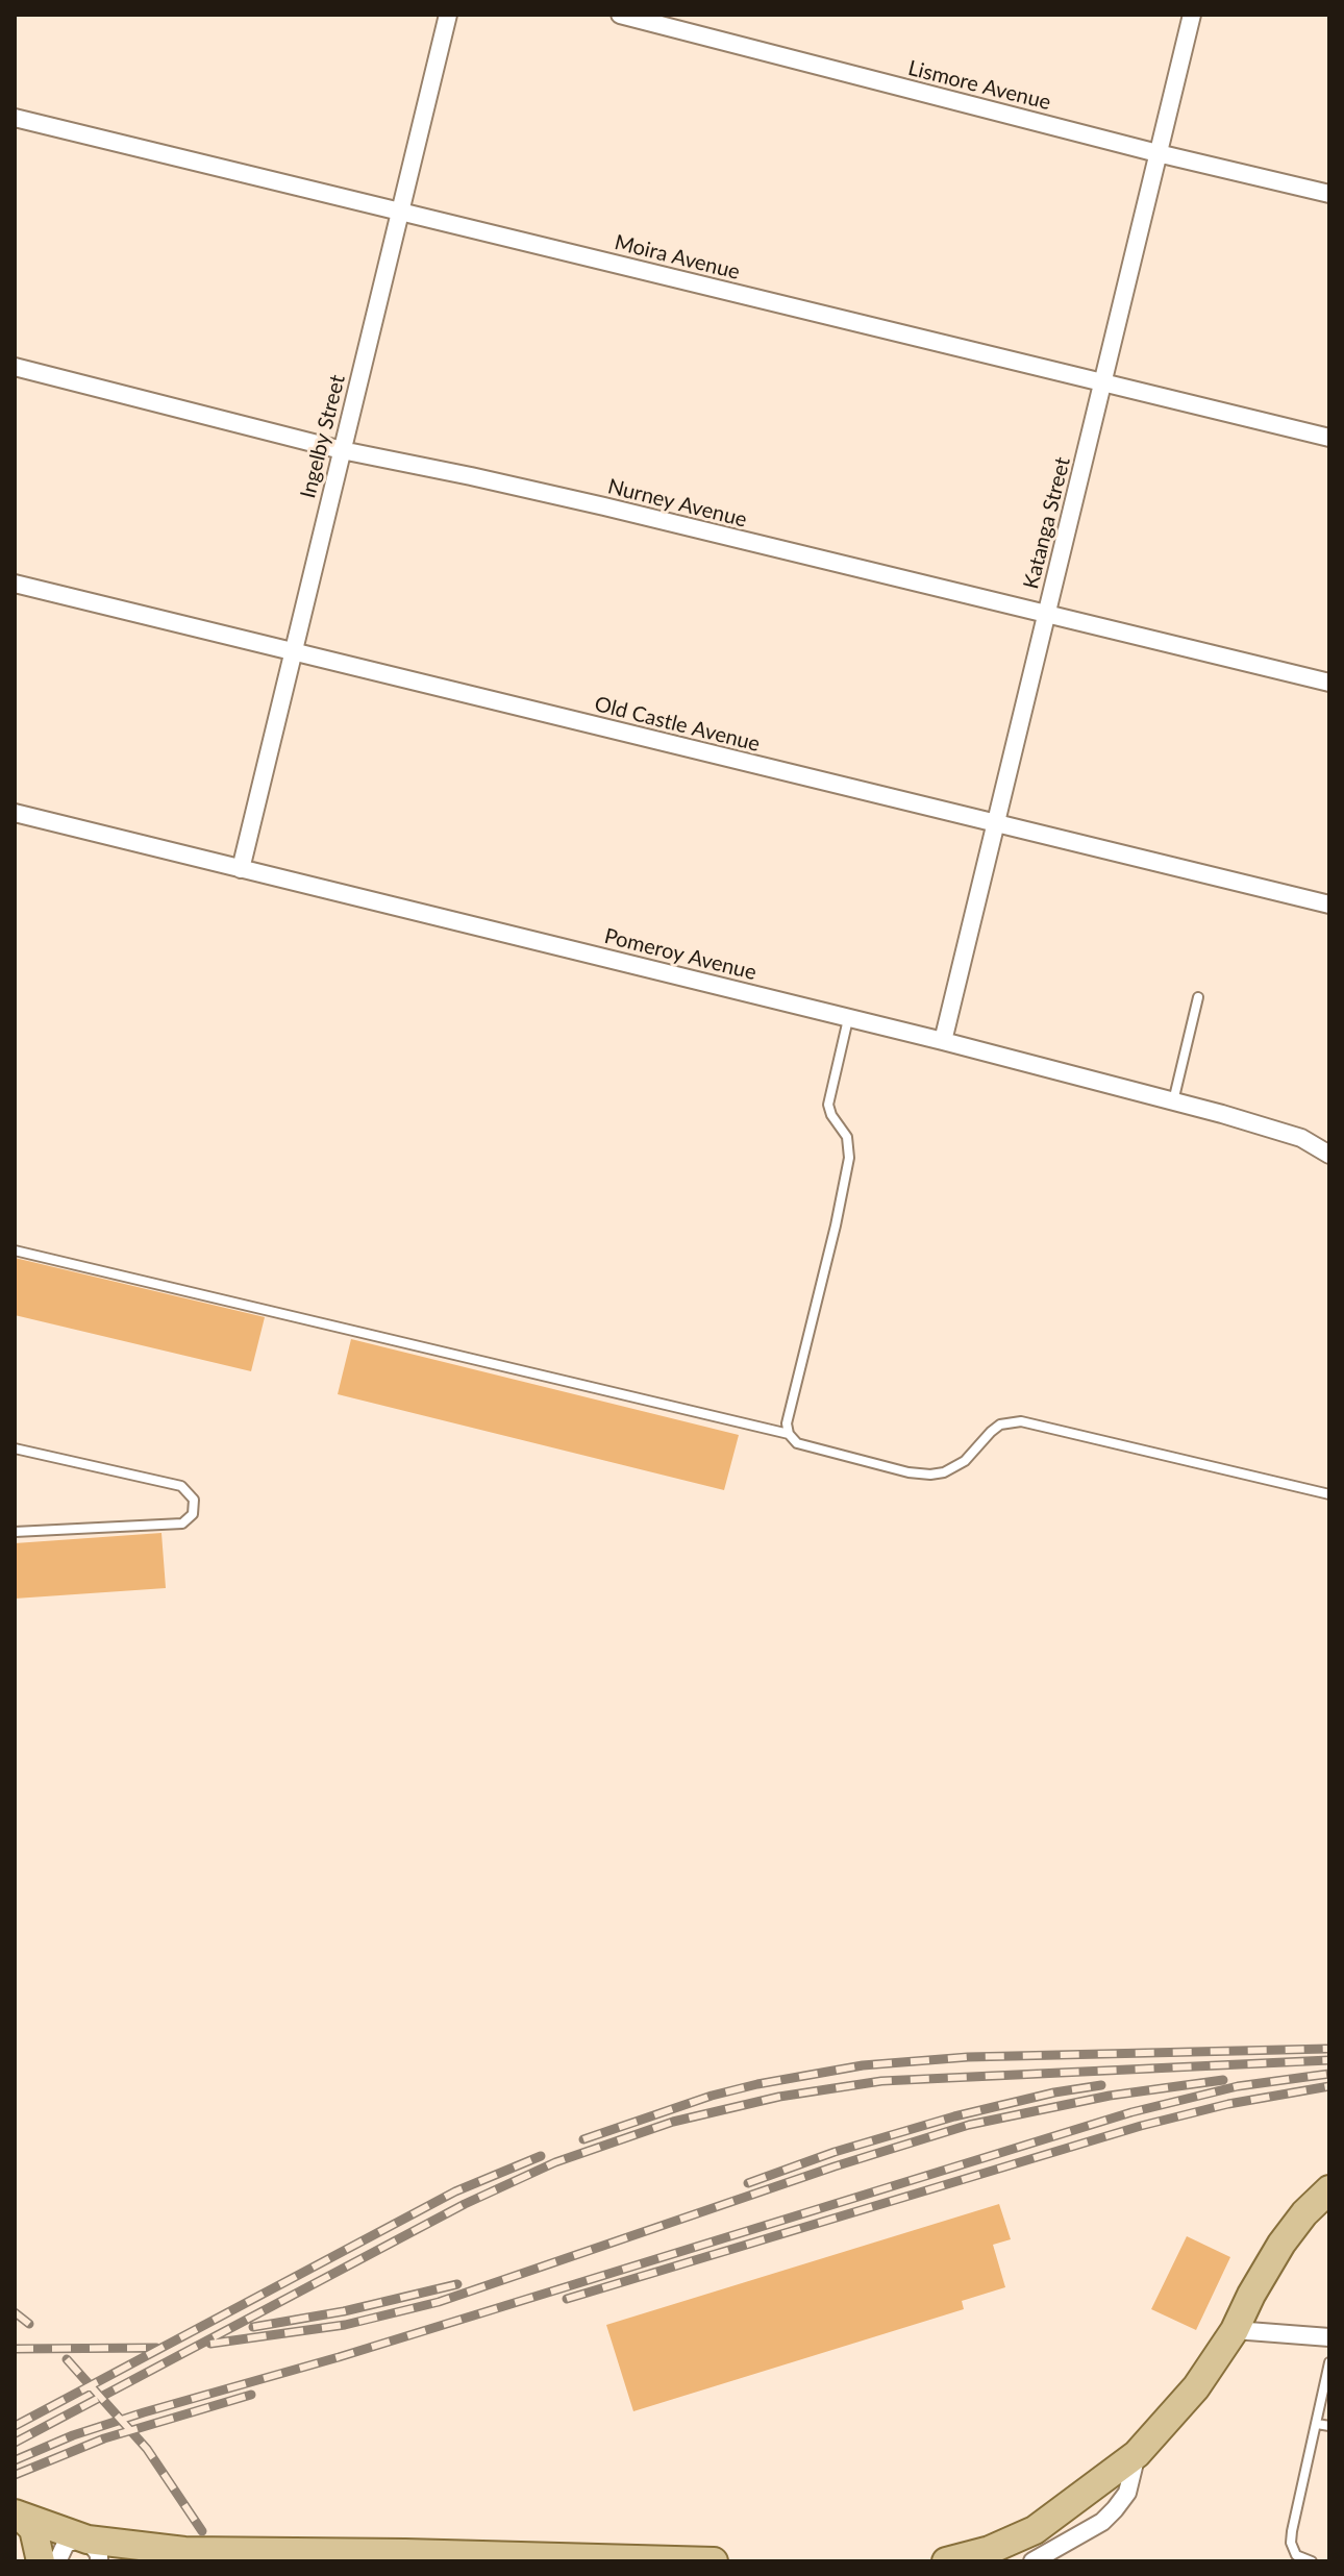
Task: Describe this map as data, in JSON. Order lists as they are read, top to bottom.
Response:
{
  "streets": {
    "street": [
      "Lismore Avenue",
      "Moira Avenue",
      "Ingelby Street",
      "Nurney Avenue",
      "Katanga Street",
      "Old Castle Avenue",
      "Pomeroy Avenue"
    ]
  },
  "crossings": [
    ["Lismore Avenue", "Katanga Street"],
    ["Moira Avenue", "Ingelby Street"],
    ["Moira Avenue", "Katanga Street"],
    ["Ingelby Street", "Nurney Avenue"],
    ["Ingelby Street", "Old Castle Avenue"],
    ["Ingelby Street", "Pomeroy Avenue"],
    ["Nurney Avenue", "Katanga Street"],
    ["Katanga Street", "Old Castle Avenue"],
    ["Katanga Street", "Pomeroy Avenue"]
  ]
}
